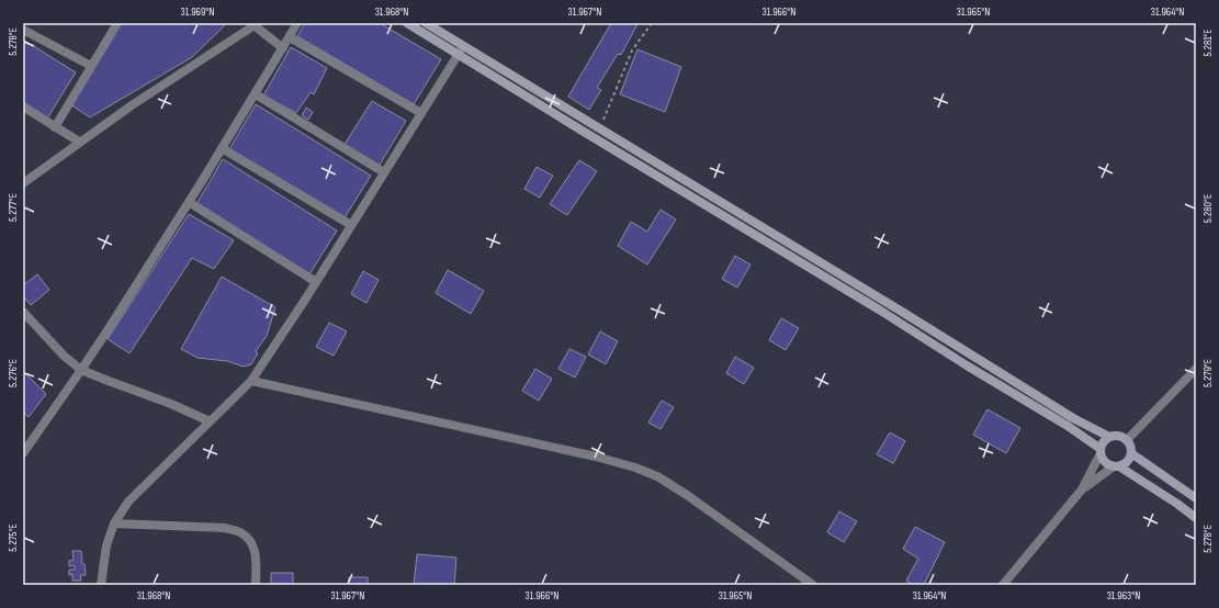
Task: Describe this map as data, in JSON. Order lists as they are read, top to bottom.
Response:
{
  "coordinates": [
    "31.969°N",
    "31.968°N",
    "31.967°N",
    "31.966°N",
    "31.965°N",
    "31.964°N",
    "5.278°E",
    "5.281°E",
    "5.277°E",
    "5.280°E",
    "5.276°E",
    "5.279°E",
    "5.275°E",
    "31.963°N"
  ]
}
